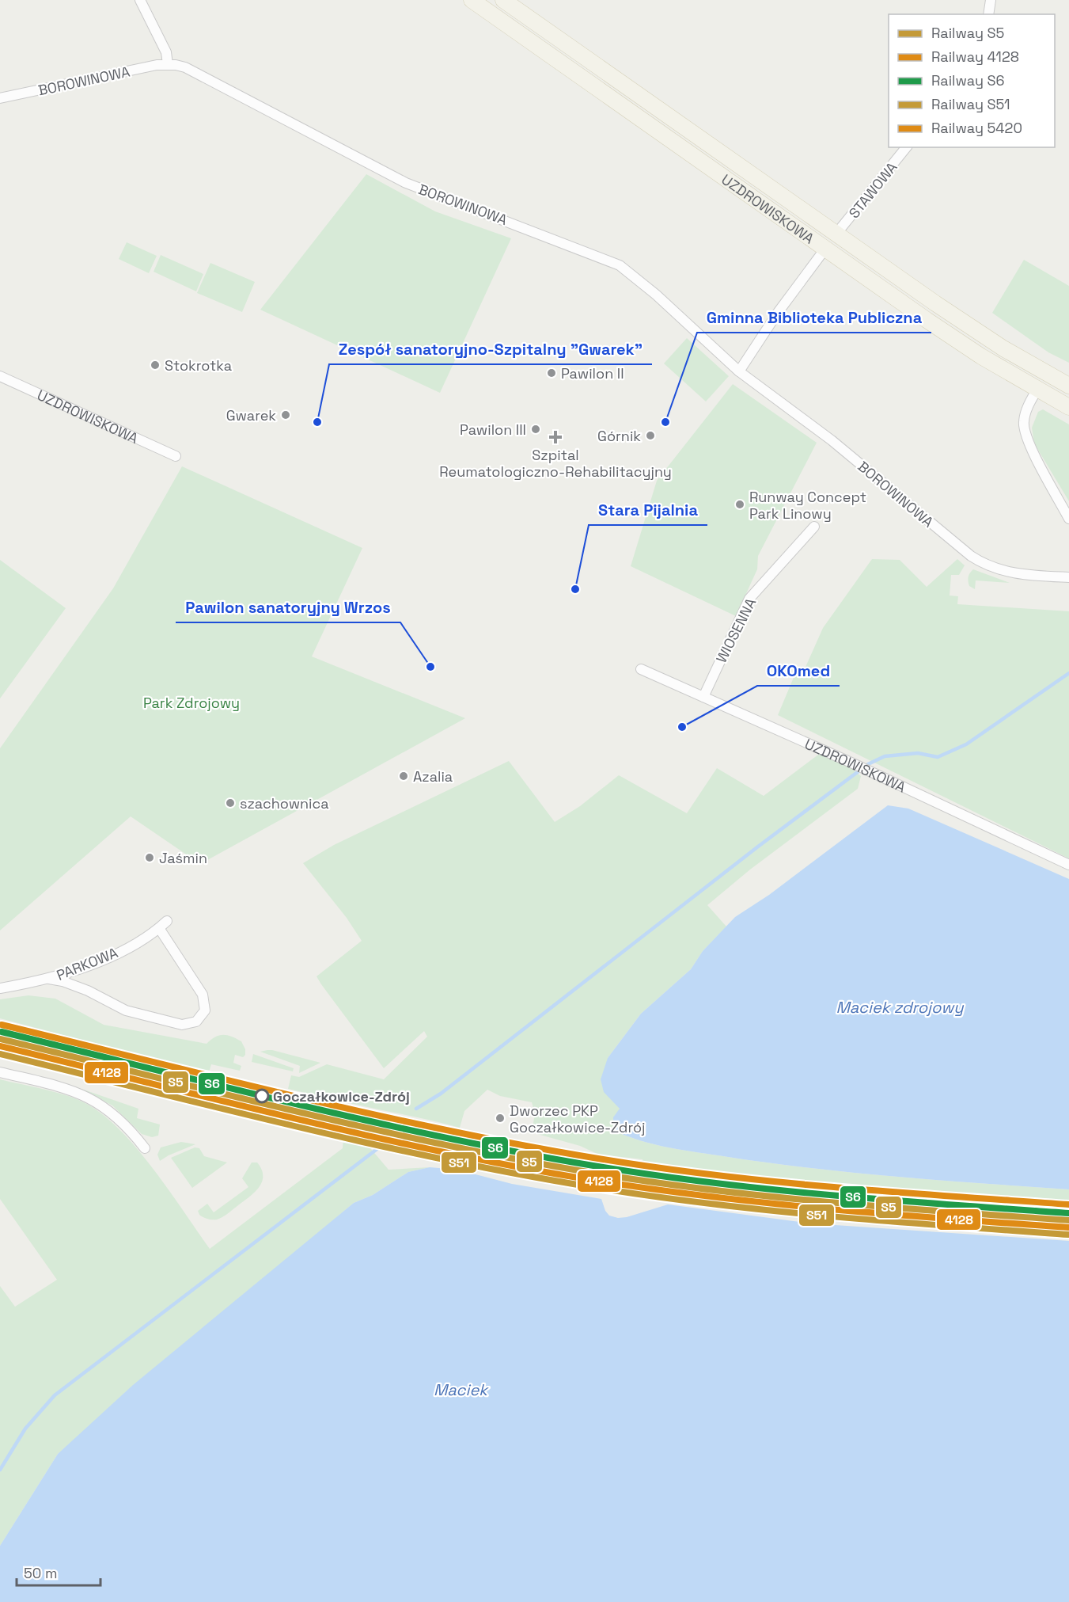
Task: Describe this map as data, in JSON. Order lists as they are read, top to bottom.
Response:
{
  "streets": {
    "main road": ["UZDROWISKOWA"],
    "street": [
      "BOROWINOWA",
      "STAWOWA",
      "WIOSENNA",
      "PARKOWA"
    ]
  },
  "crossings": [
    ["STAWOWA", "UZDROWISKOWA"],
    ["UZDROWISKOWA", "WIOSENNA"]
  ],
  "water": ["Maciek zdrojowy", "Maciek"],
  "parks": ["Park Zdrojowy"],
  "places": {
    "other": [
      "Stokrotka",
      "Pawilon II",
      "Gwarek",
      "Zespół sanatoryjno-Szpitalny \"Gwarek\"",
      "Gminna Biblioteka Publiczna",
      "Pawilon III",
      "Górnik",
      "Runway Concept Park Linowy",
      "Stara Pijalnia",
      "Pawilon sanatoryjny Wrzos",
      "OKOmed",
      "Azalia",
      "szachownica",
      "Jaśmin",
      "Goczałkowice-Zdrój",
      "Dworzec PKP Goczałkowice-Zdrój"
    ],
    "health": ["Szpital Reumatologiczno-Rehabilitacyjny"]
  },
  "lines": [
    "rail line 5420",
    "rail line S6",
    "rail line S5",
    "rail line 4128",
    "rail line S51"
  ],
  "legend": [
    "Railway S5",
    "Railway 4128",
    "Railway S6",
    "Railway S51",
    "Railway 5420"
  ],
  "scale_bar": "50 m"
}
